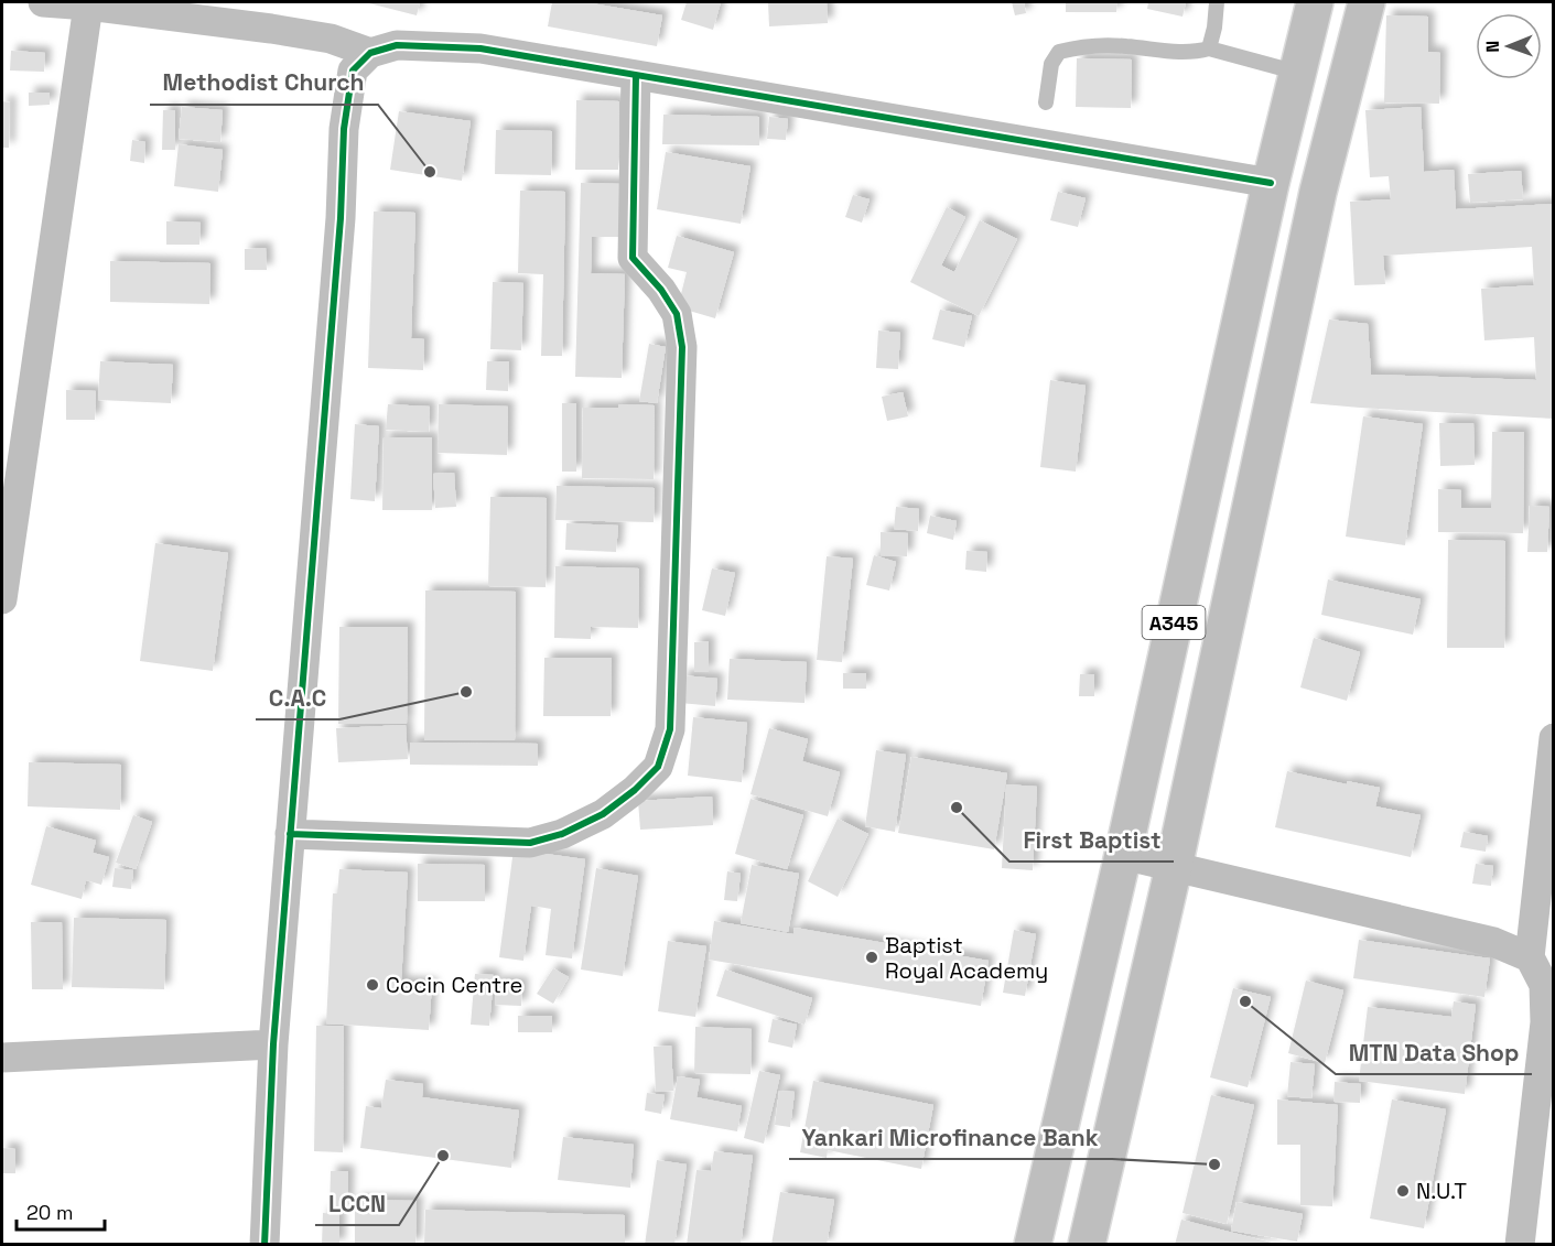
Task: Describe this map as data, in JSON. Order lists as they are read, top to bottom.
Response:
{
  "streets": {
    "highway": ["A345"]
  },
  "places": [
    "Methodist Church",
    "C.A.C",
    "First Baptist",
    "Baptist Royal Academy",
    "Cocin Centre",
    "MTN Data Shop",
    "LCCN",
    "Yankari Microfinance Bank",
    "N.U.T"
  ],
  "scale_bar": "20 m",
  "north": "left"
}
